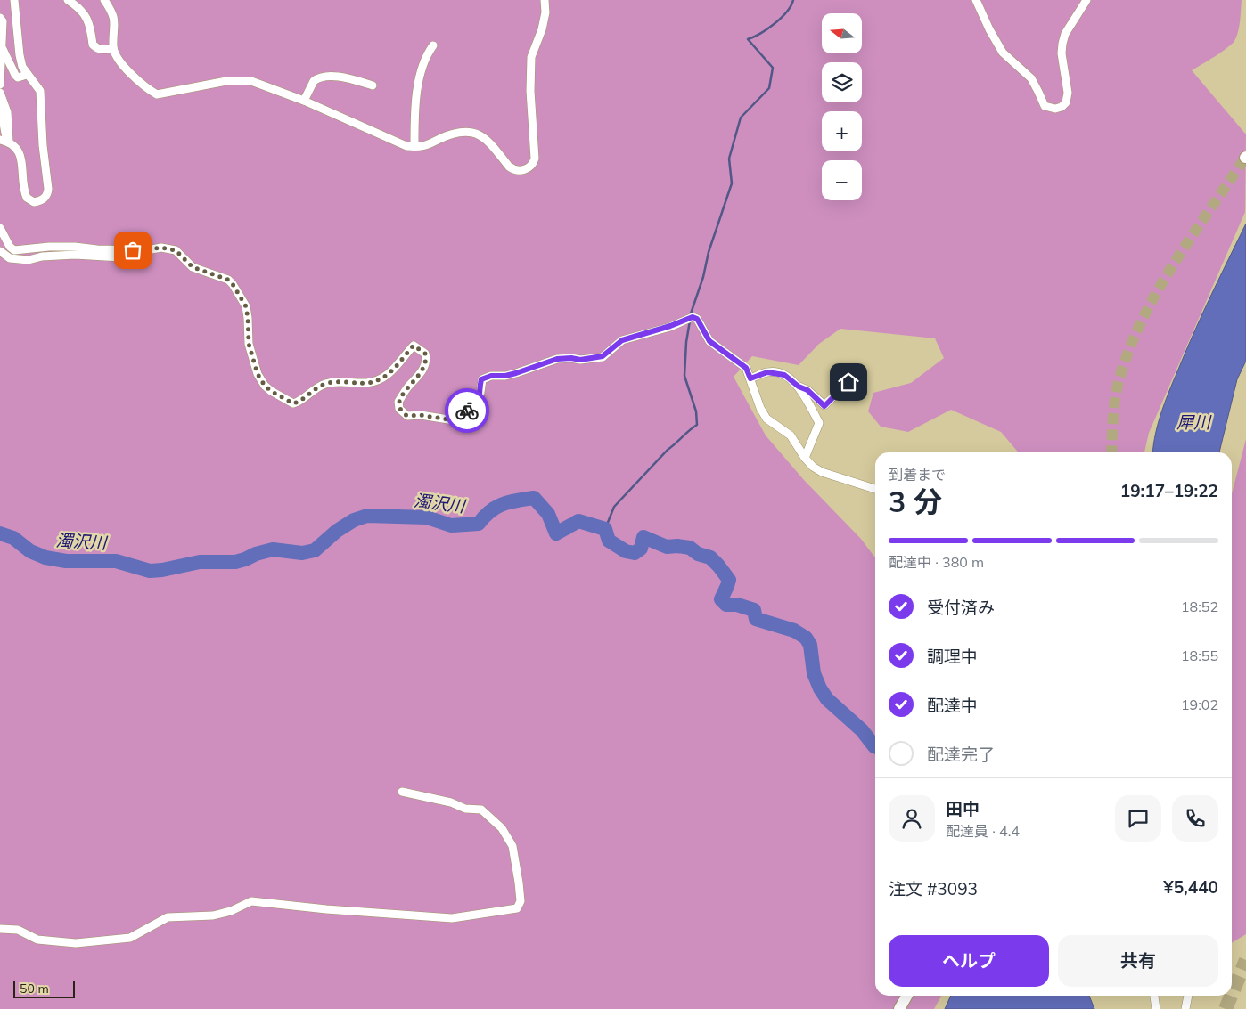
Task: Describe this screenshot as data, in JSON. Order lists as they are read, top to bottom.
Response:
{
  "water": ["犀川", "濁沢川"],
  "scale_bar": "50 m",
  "north": "left",
  "page": {
    "map_buttons": ["+", "−"],
    "heading": ["3 分", "到着まで", "19:17–19:22"],
    "panel": [
      "田中",
      "配達員 · 4.4",
      "注文 #3093",
      "¥5,440"
    ],
    "bar": "配達中 · 380 m",
    "list": [
      ["受付済み", "18:52"],
      ["調理中", "18:55"],
      ["配達中", "19:02"],
      "配達完了"
    ],
    "buttons": ["ヘルプ", "共有"],
    "scale": "50 m"
  }
}
